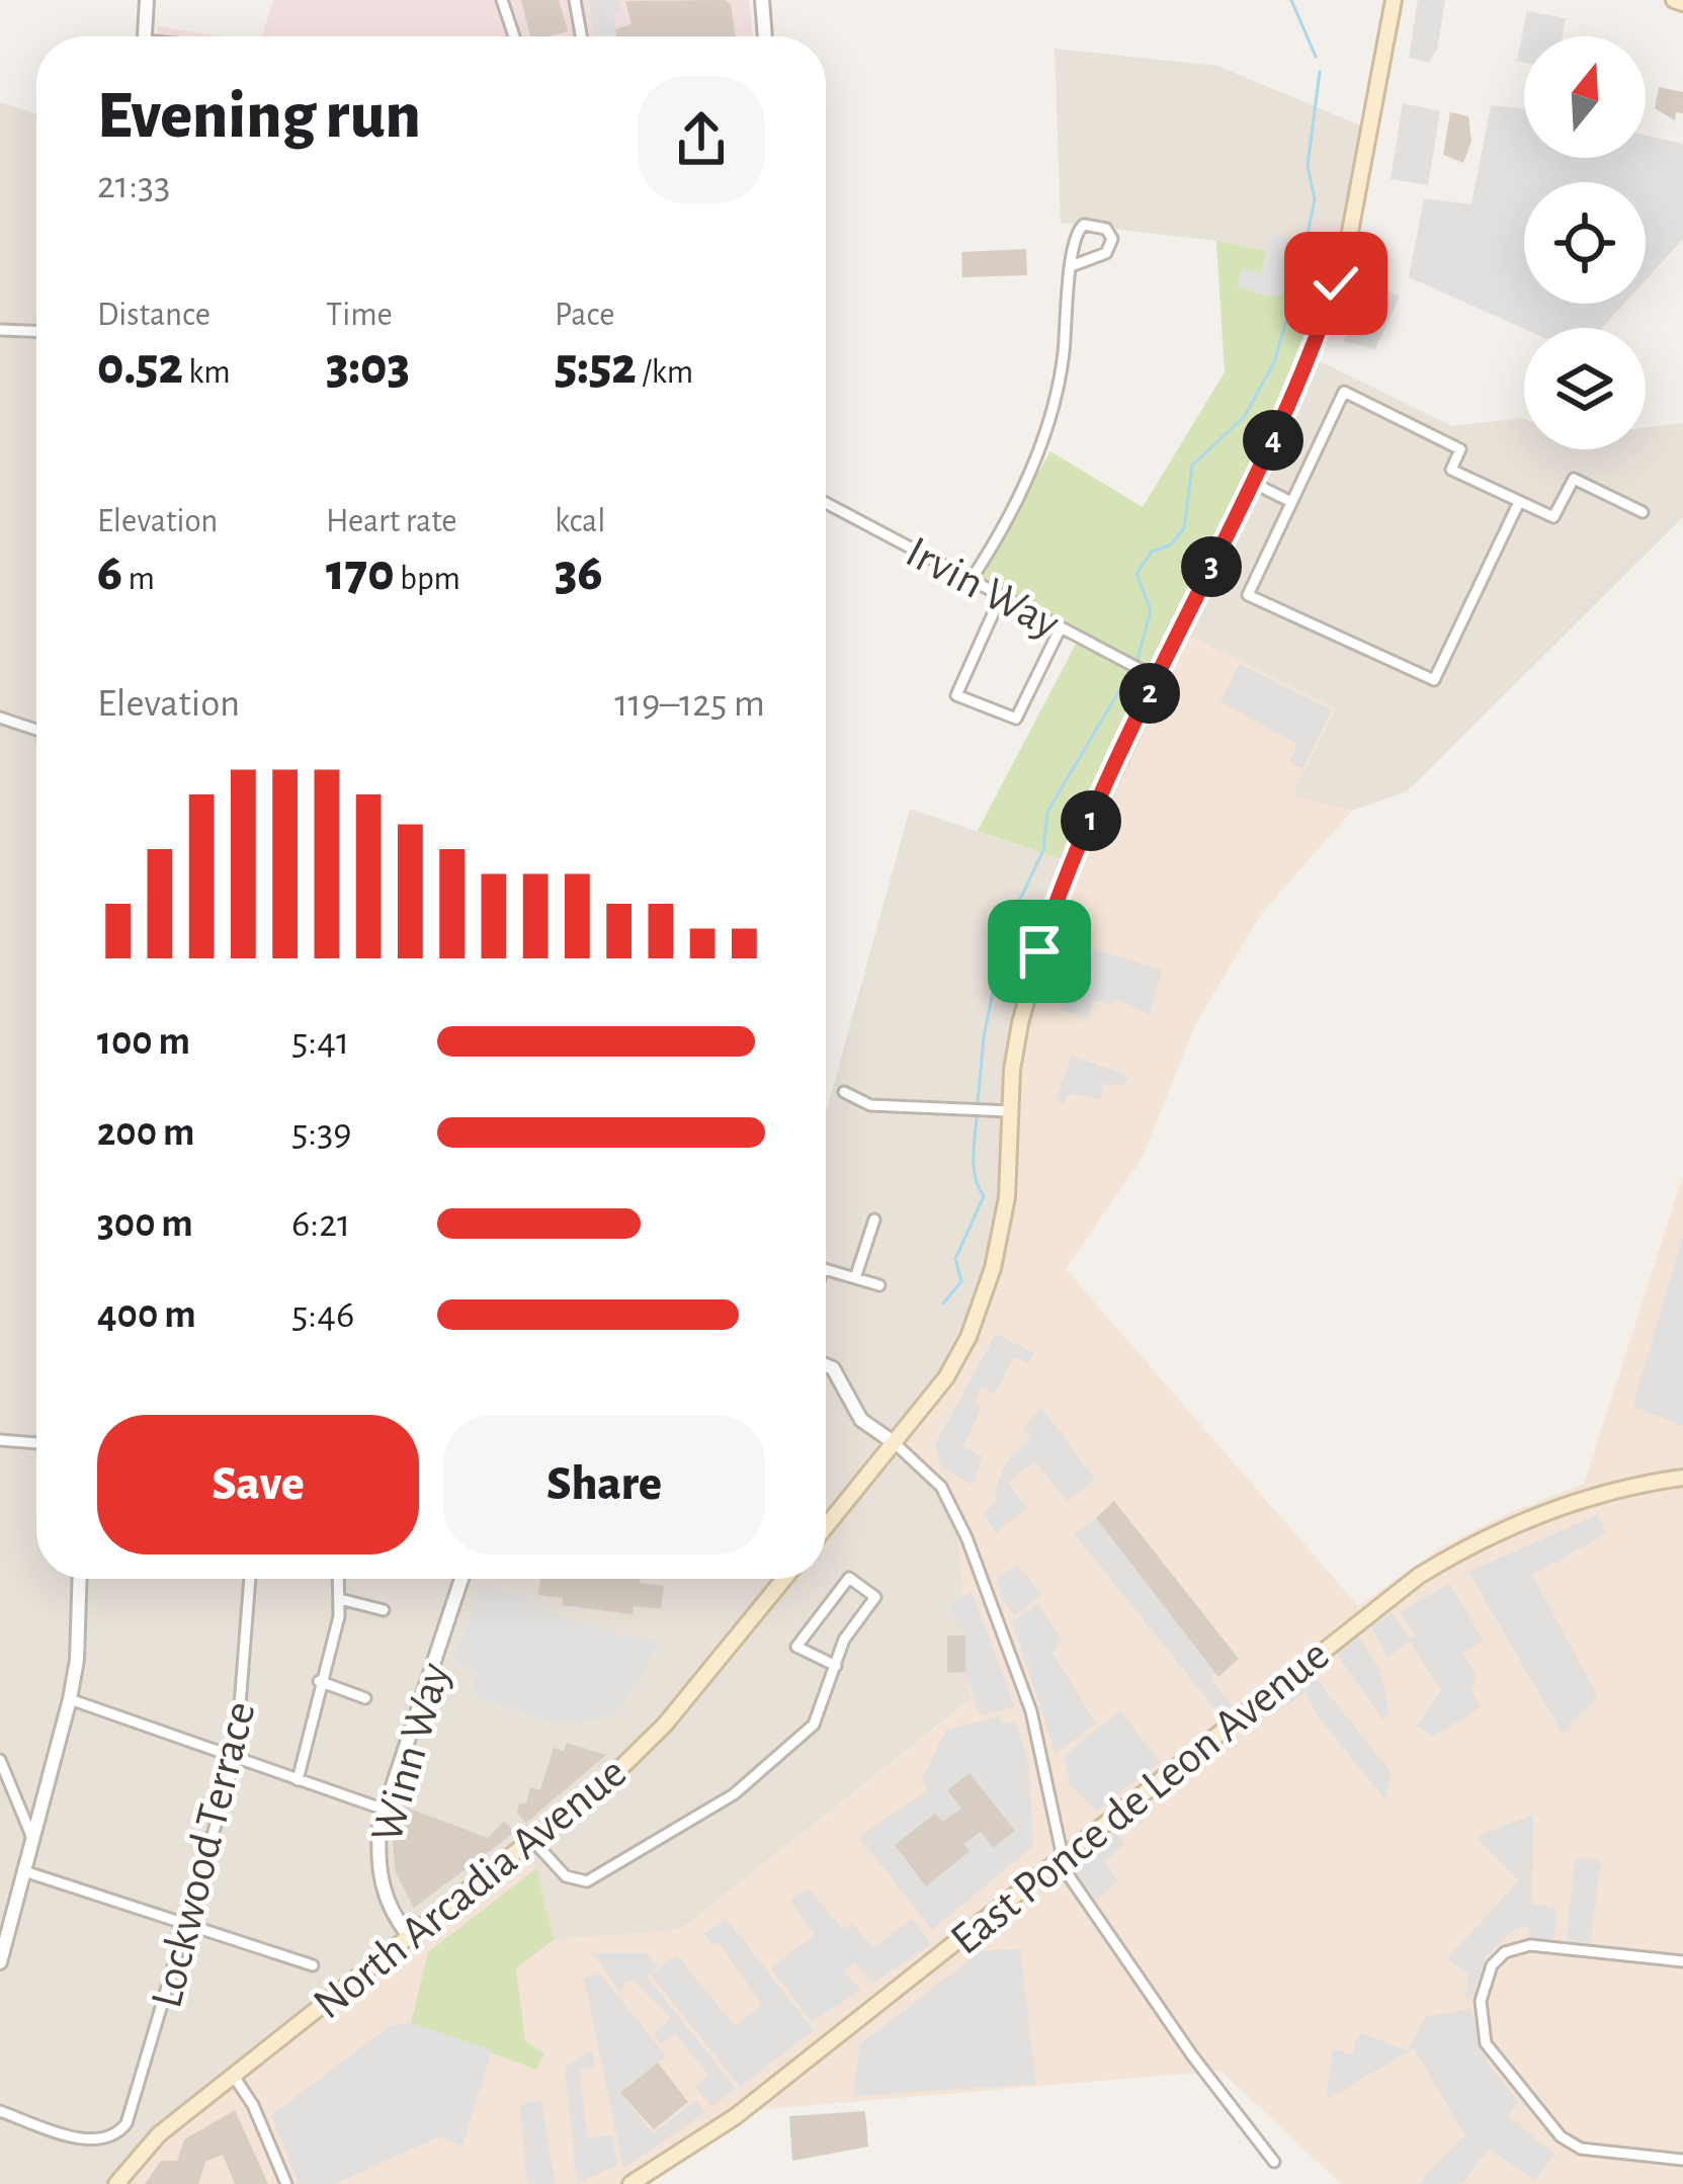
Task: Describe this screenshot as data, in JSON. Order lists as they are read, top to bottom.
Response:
{
  "streets": {
    "main road": ["East Ponce de Leon Avenue", "North Arcadia Avenue"],
    "street": ["Irvin Way", "Winn Way", "Lockwood Terrace"]
  },
  "crossings": [
    ["Winn Way", "North Arcadia Avenue"]
  ],
  "north": "top",
  "page": {
    "heading": ["Evening run", "21:33"],
    "stats": [
      ["Distance", "0.52 km"],
      ["Time", "3:03"],
      ["Pace", "5:52 /km"],
      ["Elevation", "6 m"],
      ["Heart rate", "170 bpm"],
      ["kcal", "36"]
    ],
    "pins": [
      "4",
      "3",
      "2",
      "1"
    ],
    "chart": ["Elevation", "119–125 m"],
    "list": [
      {
        "name": "100 m",
        "note": "5:41"
      },
      {
        "name": "200 m",
        "note": "5:39"
      },
      {
        "name": "300 m",
        "note": "6:21"
      },
      {
        "name": "400 m",
        "note": "5:46"
      }
    ],
    "buttons": ["Save", "Share"]
  }
}
